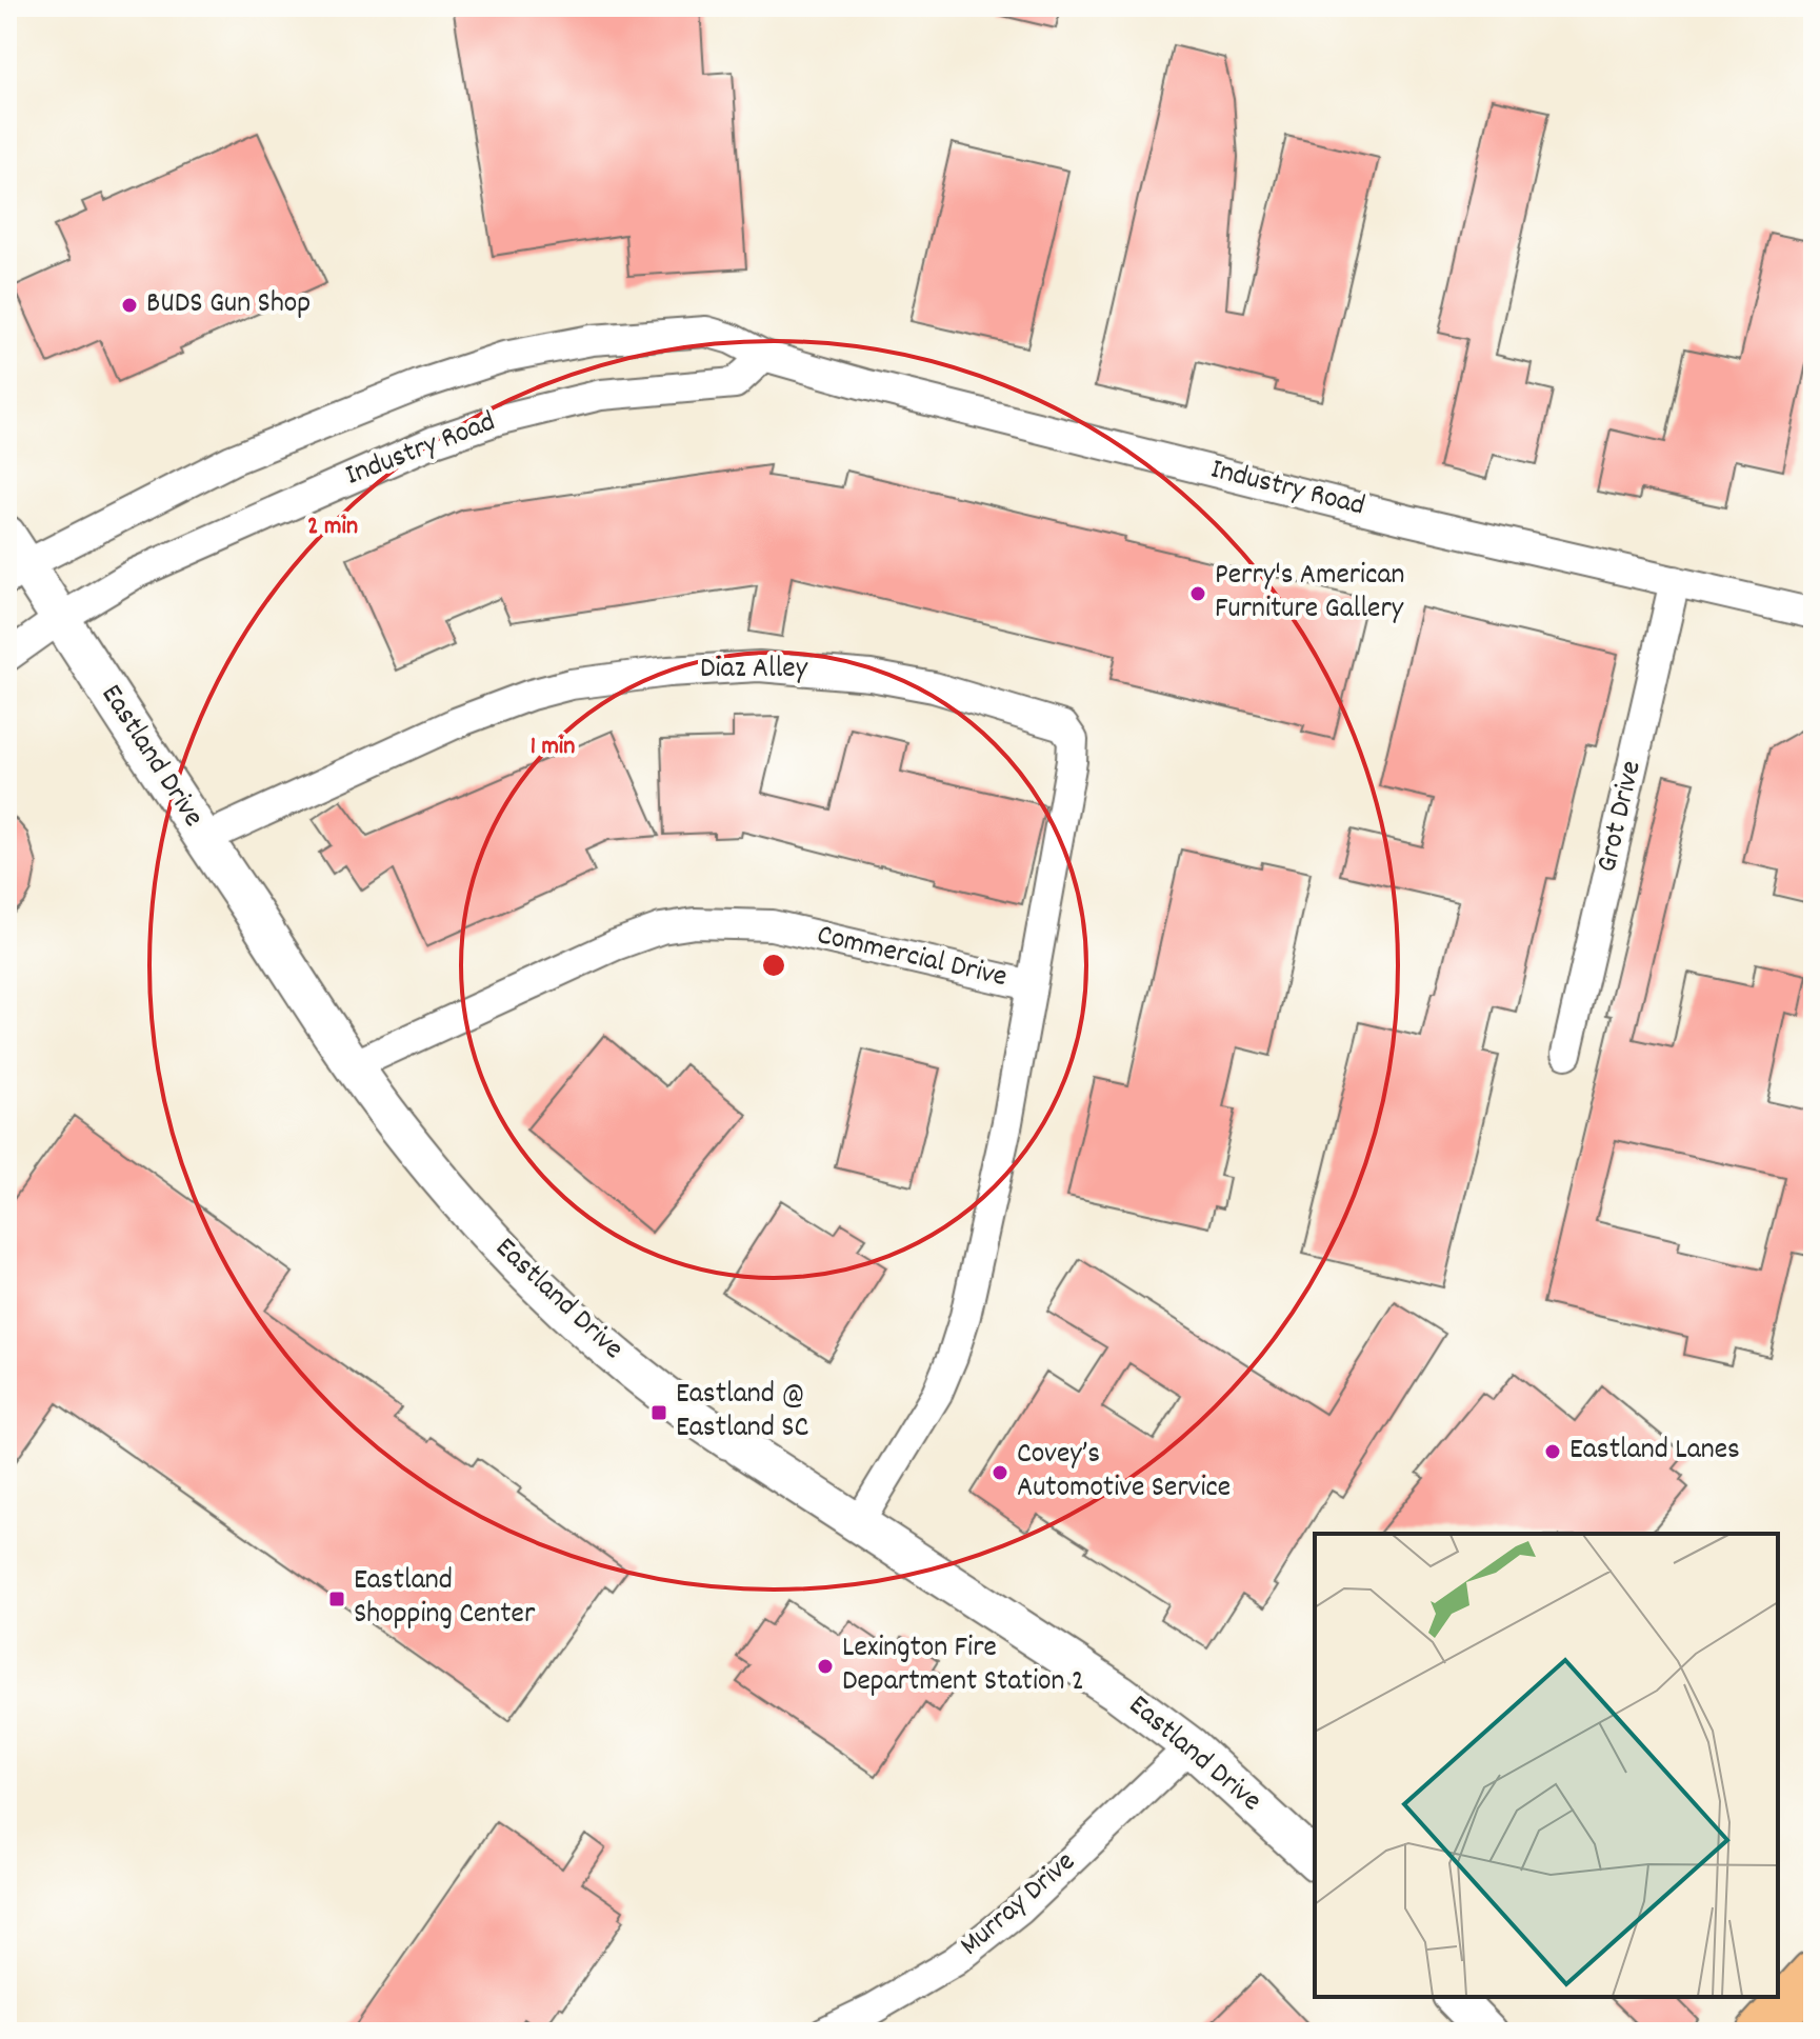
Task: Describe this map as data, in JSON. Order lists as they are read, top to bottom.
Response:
{
  "streets": {
    "street": [
      "Industry Road",
      "Diaz Alley",
      "Eastland Drive",
      "Grot Drive",
      "Commercial Drive",
      "Murray Drive"
    ]
  },
  "crossings": [
    ["Industry Road", "Eastland Drive"],
    ["Industry Road", "Grot Drive"],
    ["Diaz Alley", "Eastland Drive"],
    ["Diaz Alley", "Commercial Drive"],
    ["Eastland Drive", "Commercial Drive"],
    ["Eastland Drive", "Murray Drive"]
  ],
  "places": {
    "other": [
      "BUDS Gun Shop",
      "Perry's American Furniture Gallery",
      "Eastland Lanes",
      "Covey’s Automotive Service",
      "Lexington Fire Department Station 2"
    ],
    "transit": ["Eastland @ Eastland SC", "Eastland Shopping Center"]
  },
  "rings": ["2 min", "1 min"]
}
